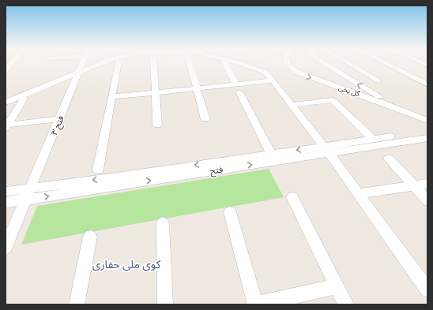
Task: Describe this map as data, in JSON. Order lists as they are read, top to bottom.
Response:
{
  "streets": {
    "street": ["گل یخی", "فتح ۳", "فتح"]
  },
  "crossings": [
    ["فتح ۳", "فتح"]
  ],
  "districts": ["کوی ملی حفاری"]
}
